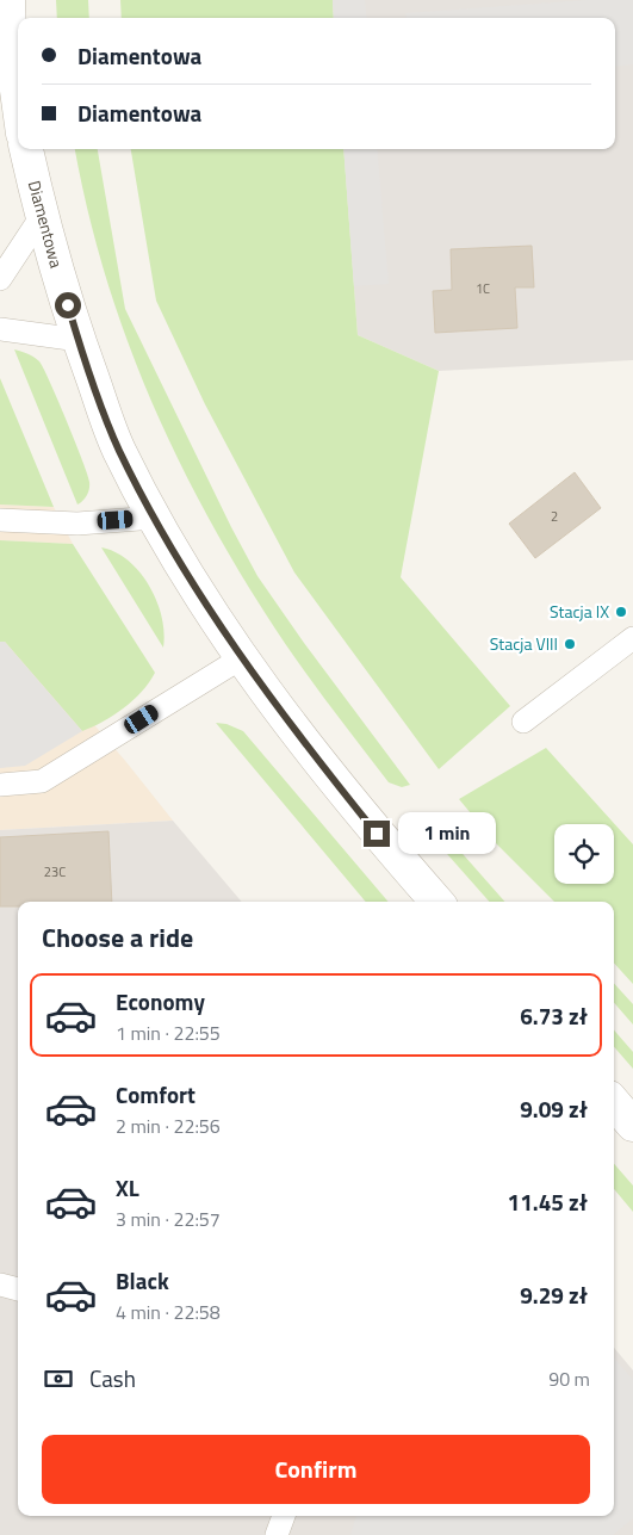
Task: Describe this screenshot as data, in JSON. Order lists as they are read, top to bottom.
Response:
{
  "streets": {
    "street": ["Diamentowa"]
  },
  "places": ["Stacja IX", "Stacja VIII"],
  "house_numbers": ["1C", "2", "23C"],
  "page": {
    "banner": ["Diamentowa", "Diamentowa"],
    "bubble": "1 min",
    "heading": "Choose a ride",
    "list": [
      {
        "name": "Economy",
        "note": "1 min · 22:55",
        "value": "6.73 zł"
      },
      {
        "name": "Comfort",
        "note": "2 min · 22:56",
        "value": "9.09 zł"
      },
      {
        "name": "XL",
        "note": "3 min · 22:57",
        "value": "11.45 zł"
      },
      {
        "name": "Black",
        "note": "4 min · 22:58",
        "value": "9.29 zł"
      }
    ],
    "pay": ["Cash", "90 m"],
    "buttons": "Confirm"
  }
}
